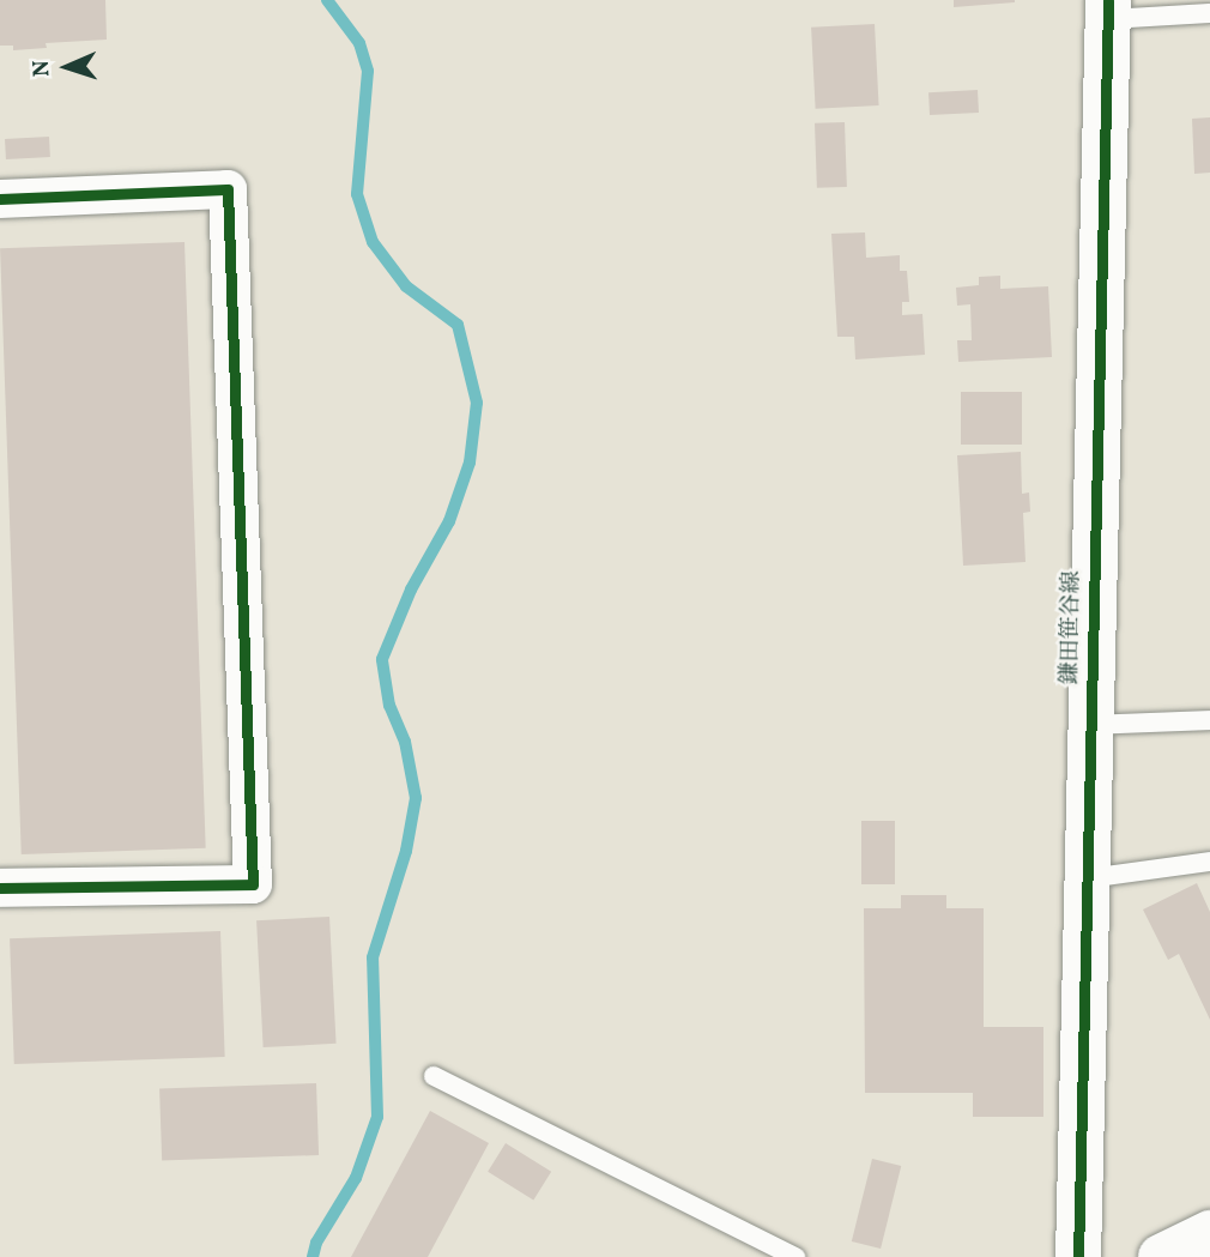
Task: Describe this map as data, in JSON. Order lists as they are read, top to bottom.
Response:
{
  "streets": {
    "main road": ["鎌田笹谷線"]
  },
  "north": "left"
}
